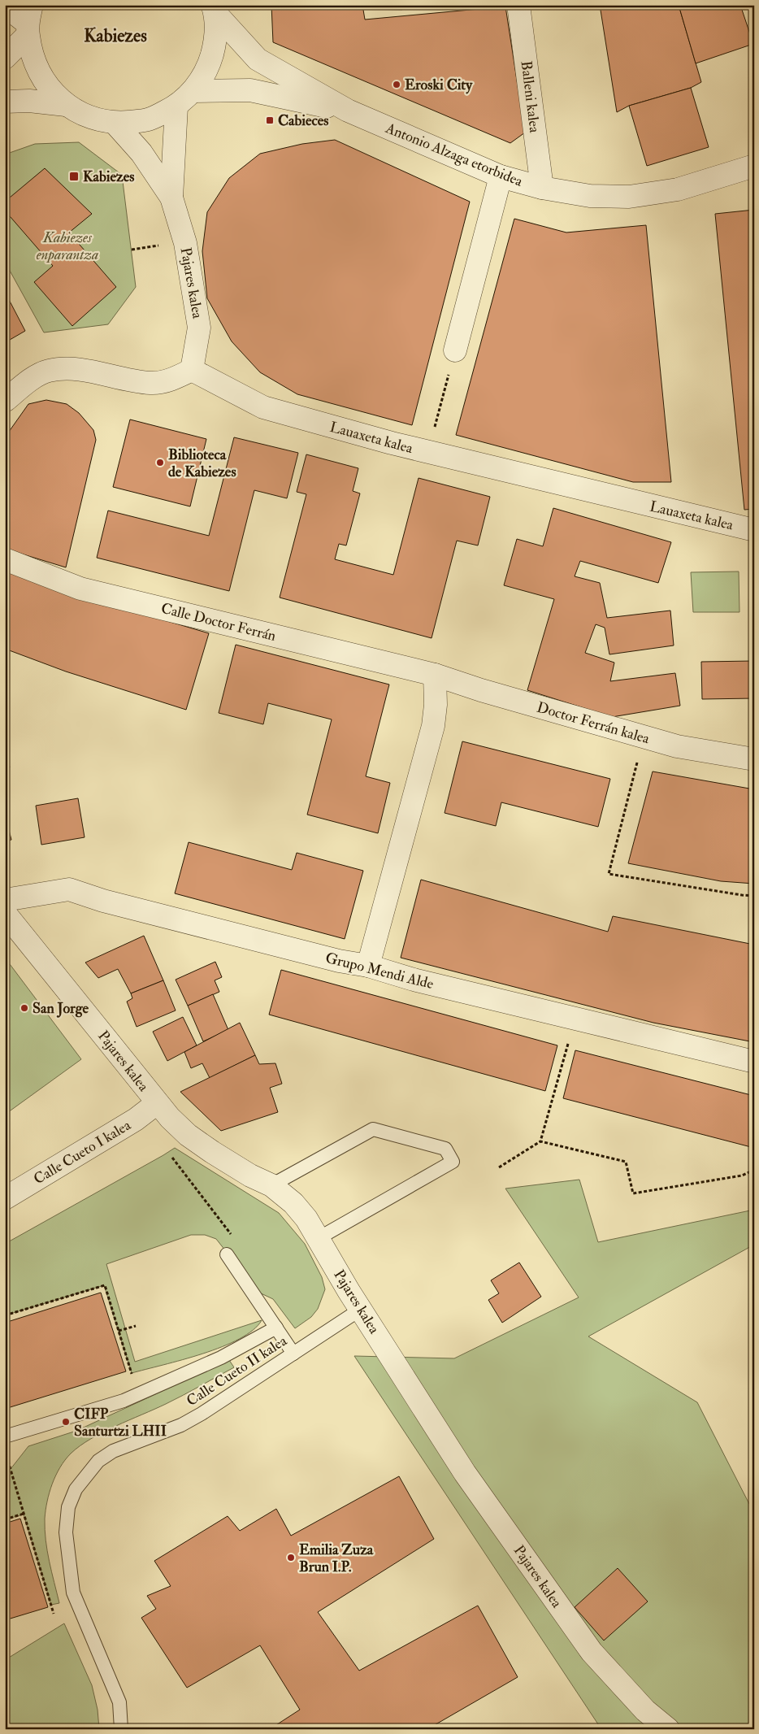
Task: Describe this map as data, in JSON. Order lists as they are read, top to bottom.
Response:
{
  "streets": {
    "street": [
      "Balleni kalea",
      "Antonio Alzaga etorbidea",
      "Pajares kalea",
      "Lauaxeta kalea",
      "Calle Doctor Ferrán",
      "Doctor Ferrán kalea",
      "Grupo Mendi Alde",
      "Calle Cueto I kalea"
    ],
    "lane": ["Calle Cueto II kalea"]
  },
  "crossings": [
    ["Balleni kalea", "Antonio Alzaga etorbidea"],
    ["Pajares kalea", "Lauaxeta kalea"],
    ["Pajares kalea", "Calle Cueto I kalea"],
    ["Pajares kalea", "Calle Cueto II kalea"],
    ["Calle Doctor Ferrán", "Doctor Ferrán kalea"]
  ],
  "districts": ["Kabiezes"],
  "parks": ["Kabiezes enparantza"],
  "places": {
    "other": [
      "Eroski City",
      "Biblioteca de Kabiezes",
      "San Jorge",
      "CIFP Santurtzi LHII",
      "Emilia Zuza Brun I.P."
    ],
    "transit": ["Cabieces", "Kabiezes"]
  }
}
